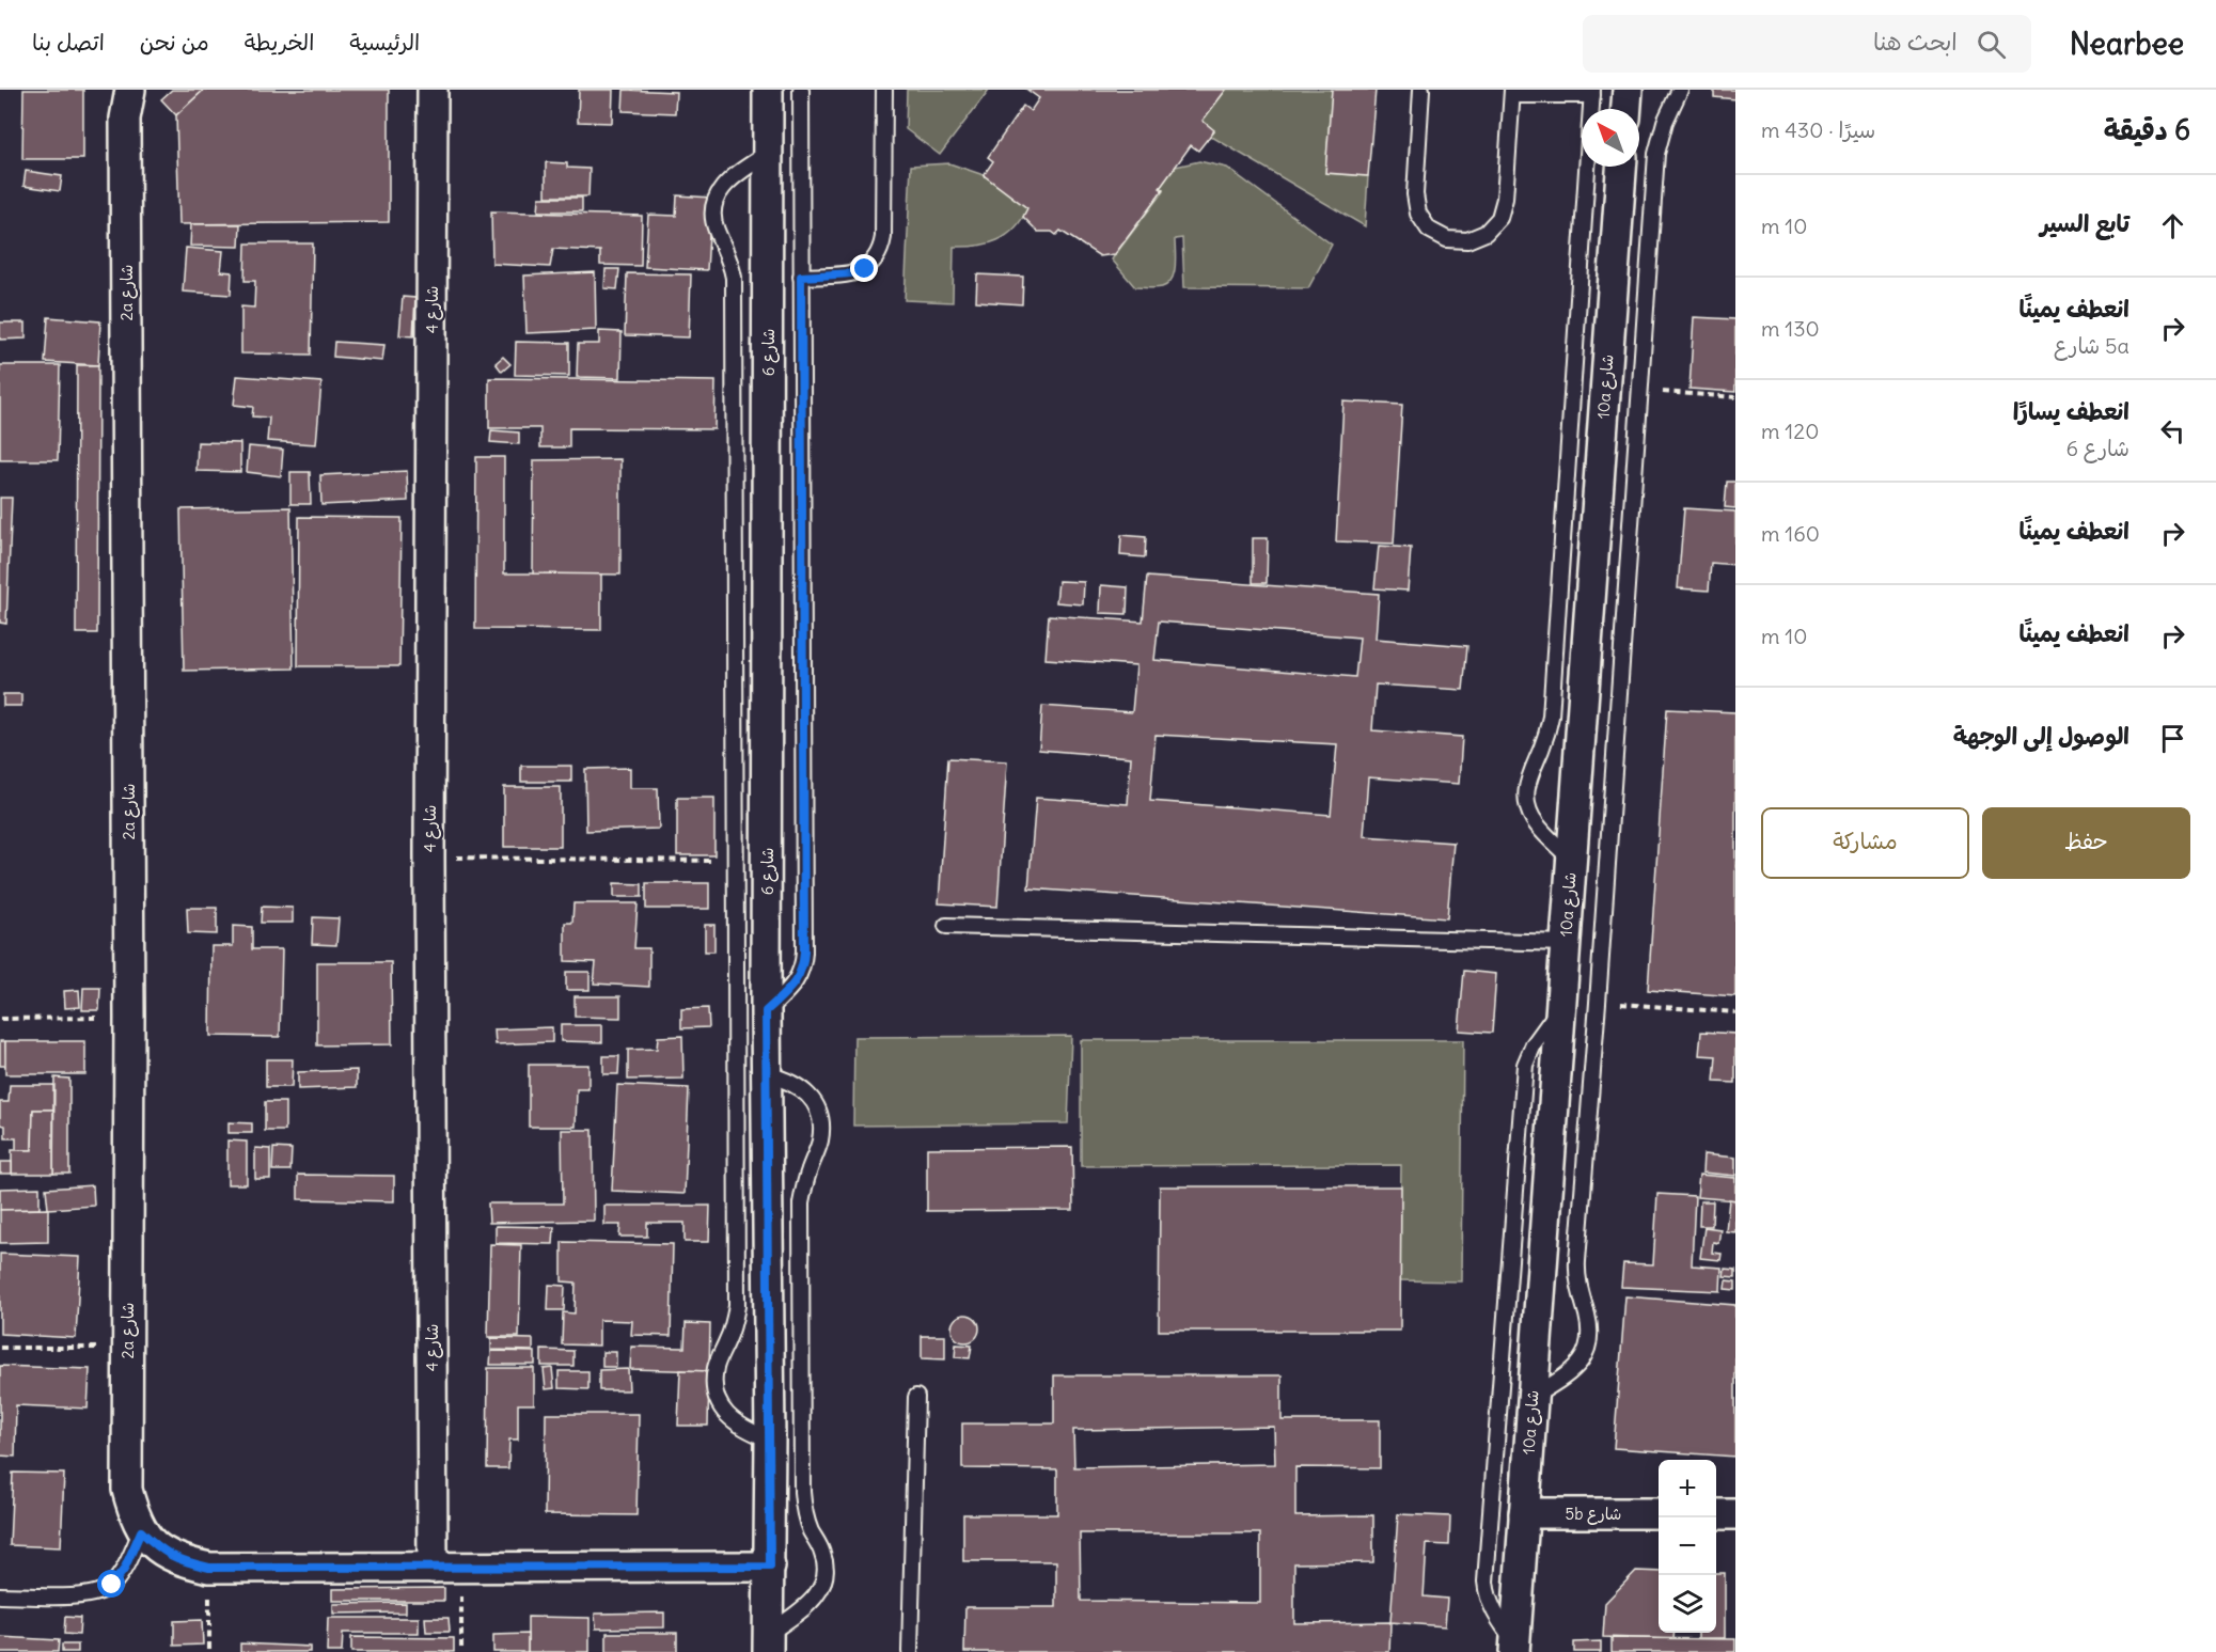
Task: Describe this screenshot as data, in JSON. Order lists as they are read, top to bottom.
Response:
{
  "streets": {
    "street": [
      "2a شارع",
      "شارع 4",
      "شارع 6",
      "10a شارع",
      "5b شارع"
    ]
  },
  "crossings": [
    ["10a شارع", "5b شارع"]
  ],
  "north": "top left",
  "page": {
    "header": "Nearbee",
    "search": "ابحث هنا",
    "nav": [
      "الرئيسية",
      "الخريطة",
      "من نحن",
      "اتصل بنا"
    ],
    "heading": ["6 دقيقة", "سيرًا · 430 m"],
    "list": [
      ["تابع السير", "10 m"],
      ["انعطف يمينًا", "5a شارع", "130 m"],
      ["انعطف يسارًا", "شارع 6", "120 m"],
      ["انعطف يمينًا", "160 m"],
      ["انعطف يمينًا", "10 m"],
      "الوصول إلى الوجهة"
    ],
    "buttons": ["حفظ", "مشاركة"],
    "map_buttons": ["+", "−"]
  }
}
